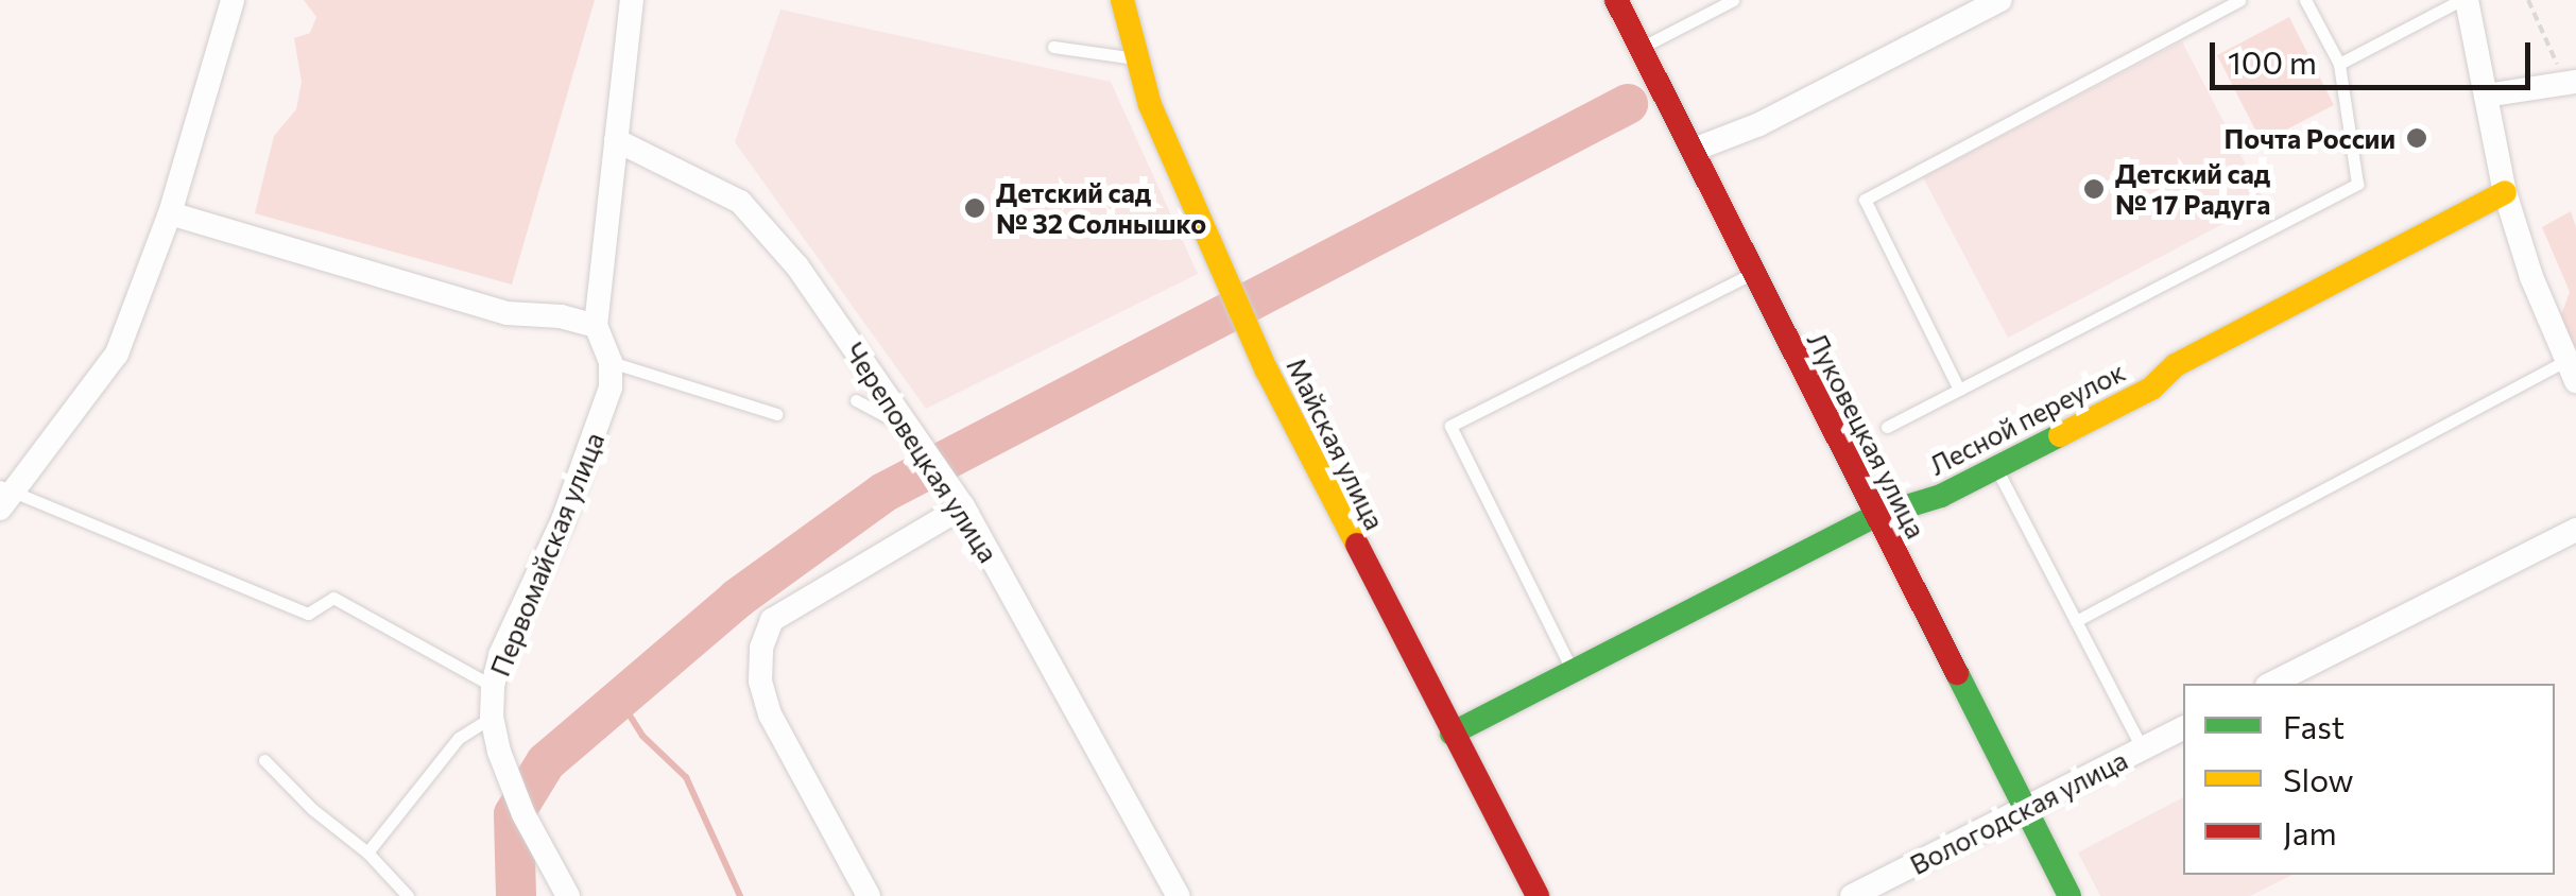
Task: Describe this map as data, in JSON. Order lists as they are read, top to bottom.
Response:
{
  "streets": {
    "street": [
      "Лесной переулок",
      "Луковецкая улица",
      "Майская улица",
      "Череповецкая улица",
      "Первомайская улица",
      "Вологодская улица"
    ]
  },
  "crossings": [
    ["Лесной переулок", "Луковецкая улица"],
    ["Лесной переулок", "Майская улица"],
    ["Луковецкая улица", "Вологодская улица"],
    ["Череповецкая улица", "Первомайская улица"]
  ],
  "places": ["Почта России", "Детский сад № 17 Радуга", "Детский сад № 32 Солнышко"],
  "legend": ["Fast", "Slow", "Jam"],
  "scale_bar": "100 m"
}
